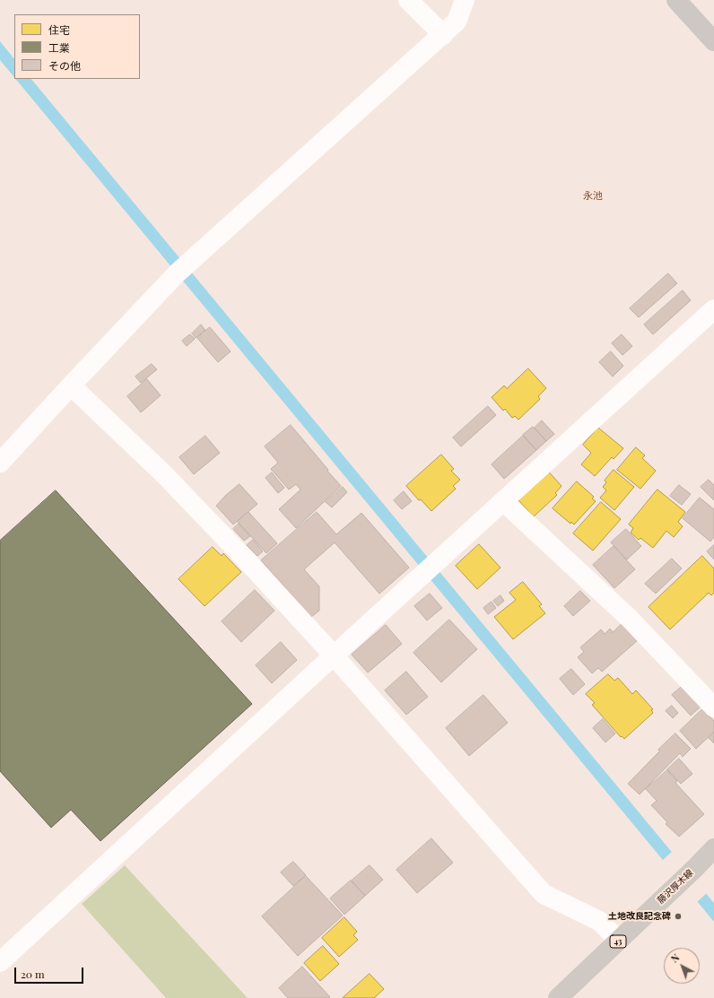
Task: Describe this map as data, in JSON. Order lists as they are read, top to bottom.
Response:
{
  "streets": {
    "main road": ["藤沢厚木線", "43"]
  },
  "districts": ["永池"],
  "places": ["土地改良記念碑"],
  "legend": ["住宅", "工業", "その他"],
  "scale_bar": "20 m",
  "north": "top left"
}
